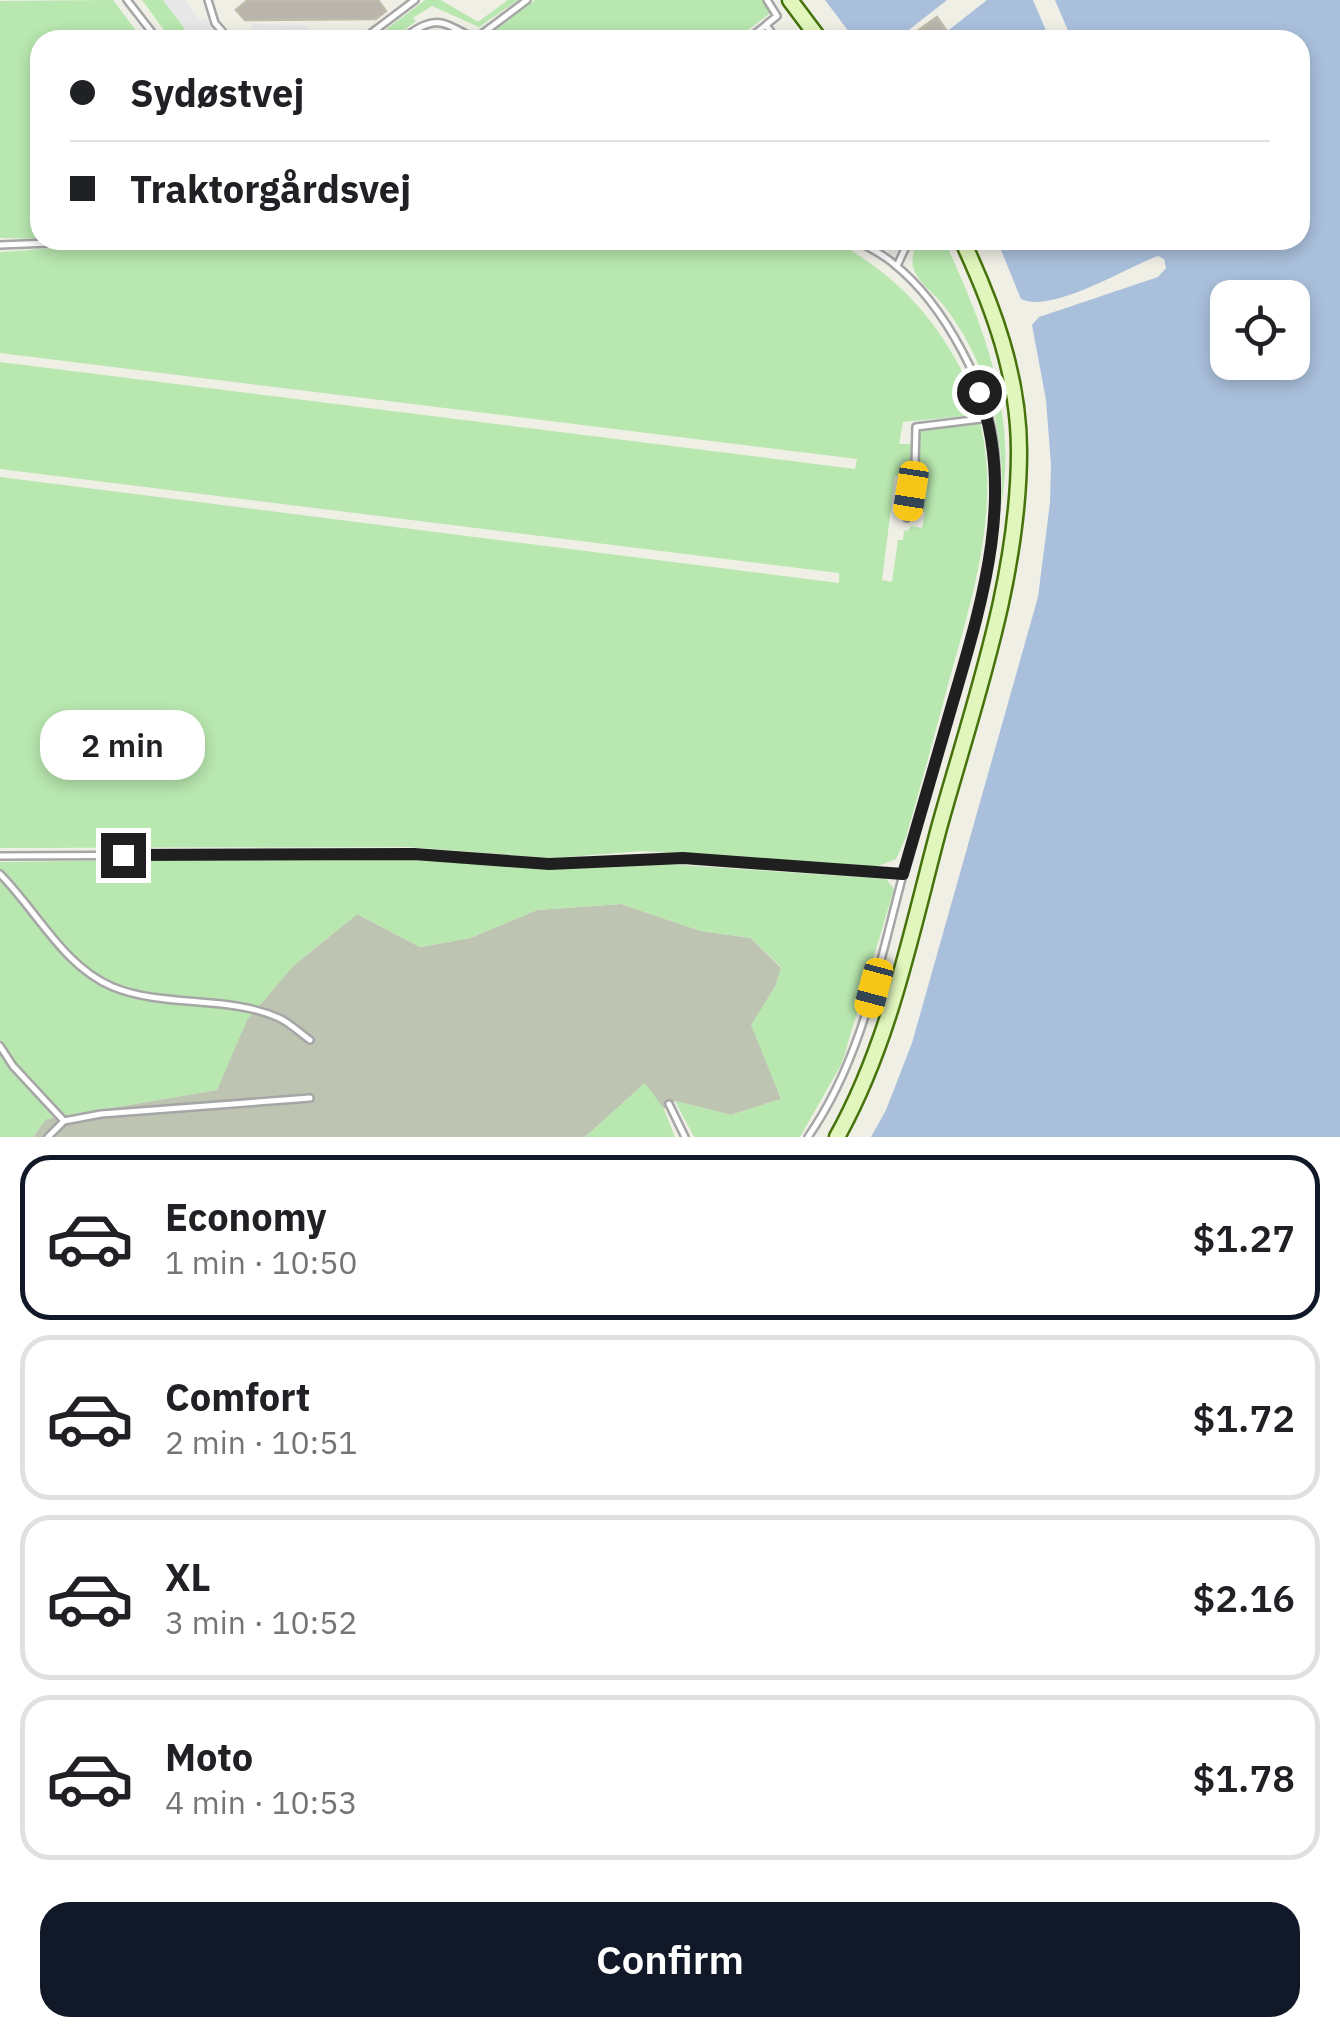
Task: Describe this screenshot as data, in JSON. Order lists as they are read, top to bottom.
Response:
{
  "page": {
    "banner": ["Sydøstvej", "Traktorgårdsvej"],
    "bubble": "2 min",
    "list": [
      {
        "name": "Economy",
        "note": "1 min · 10:50",
        "value": "$1.27"
      },
      {
        "name": "Comfort",
        "note": "2 min · 10:51",
        "value": "$1.72"
      },
      {
        "name": "XL",
        "note": "3 min · 10:52",
        "value": "$2.16"
      },
      {
        "name": "Moto",
        "note": "4 min · 10:53",
        "value": "$1.78"
      }
    ],
    "buttons": "Confirm"
  }
}
